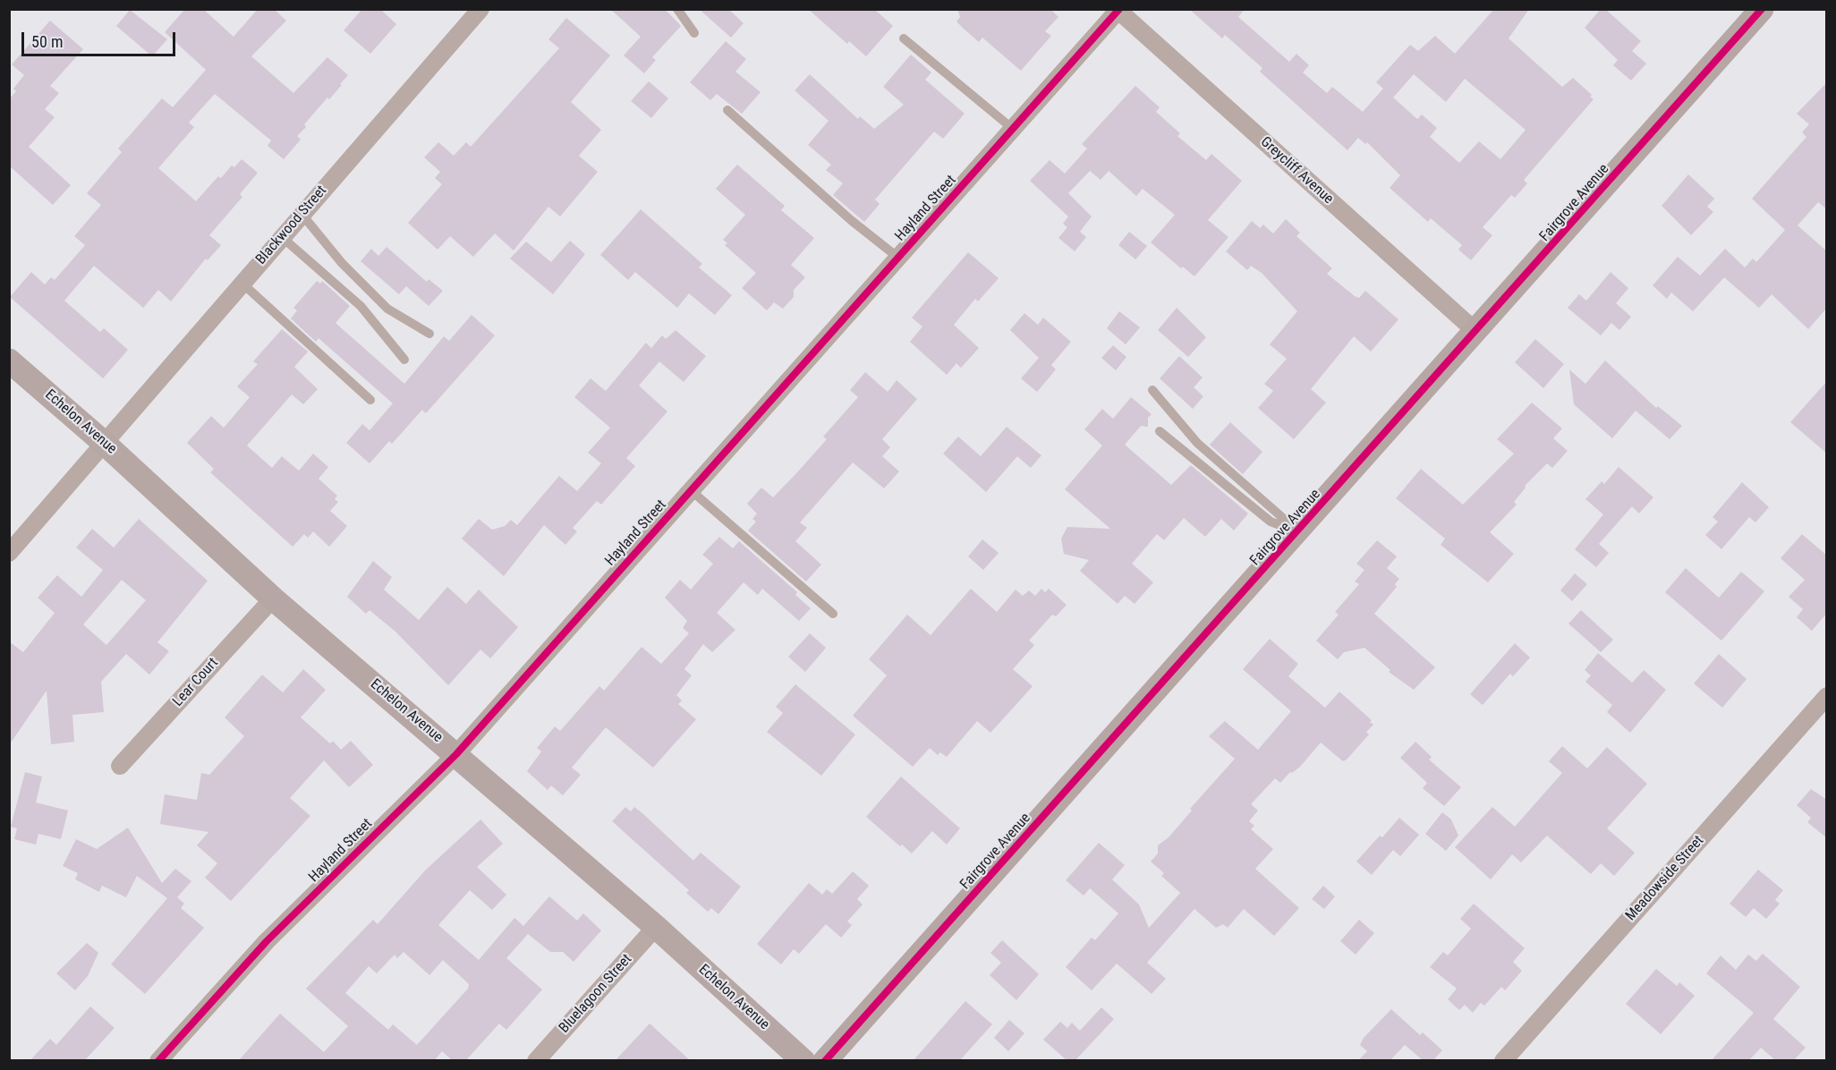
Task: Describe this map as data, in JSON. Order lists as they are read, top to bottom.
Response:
{
  "streets": {
    "street": [
      "Greycliff Avenue",
      "Fairgrove Avenue",
      "Hayland Street",
      "Blackwood Street",
      "Echelon Avenue",
      "Lear Court",
      "Meadowside Street",
      "Bluelagoon Street"
    ]
  },
  "crossings": [
    ["Greycliff Avenue", "Fairgrove Avenue"],
    ["Greycliff Avenue", "Hayland Street"],
    ["Hayland Street", "Echelon Avenue"],
    ["Blackwood Street", "Echelon Avenue"],
    ["Echelon Avenue", "Lear Court"],
    ["Echelon Avenue", "Bluelagoon Street"]
  ],
  "scale_bar": "50 m"
}
